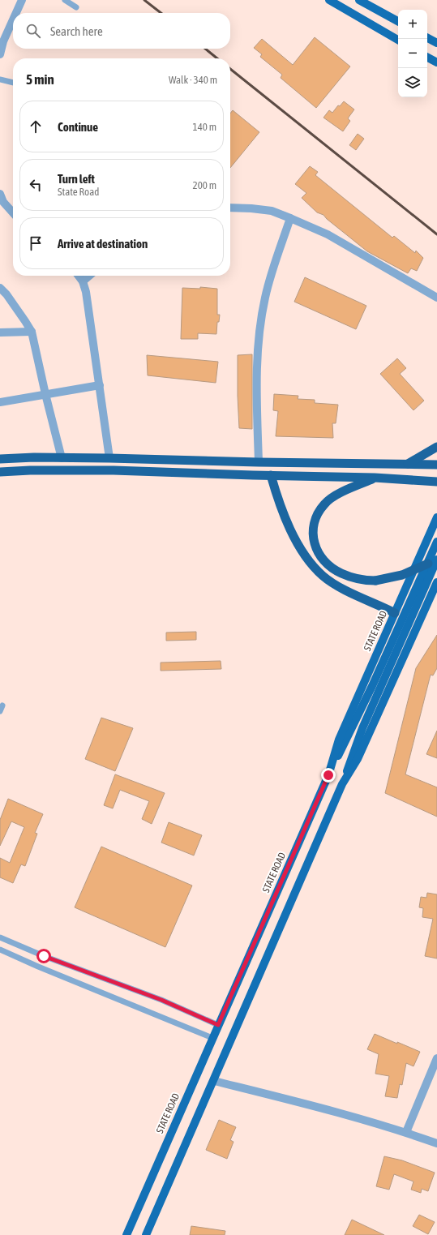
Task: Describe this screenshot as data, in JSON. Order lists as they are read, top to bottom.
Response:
{
  "streets": {
    "main road": ["STATE ROAD"]
  },
  "page": {
    "map_buttons": ["+", "−"],
    "search": "Search here",
    "heading": ["5 min", "Walk · 340 m"],
    "list": [
      ["Continue", "140 m"],
      ["Turn left", "State Road", "200 m"],
      "Arrive at destination"
    ]
  }
}
